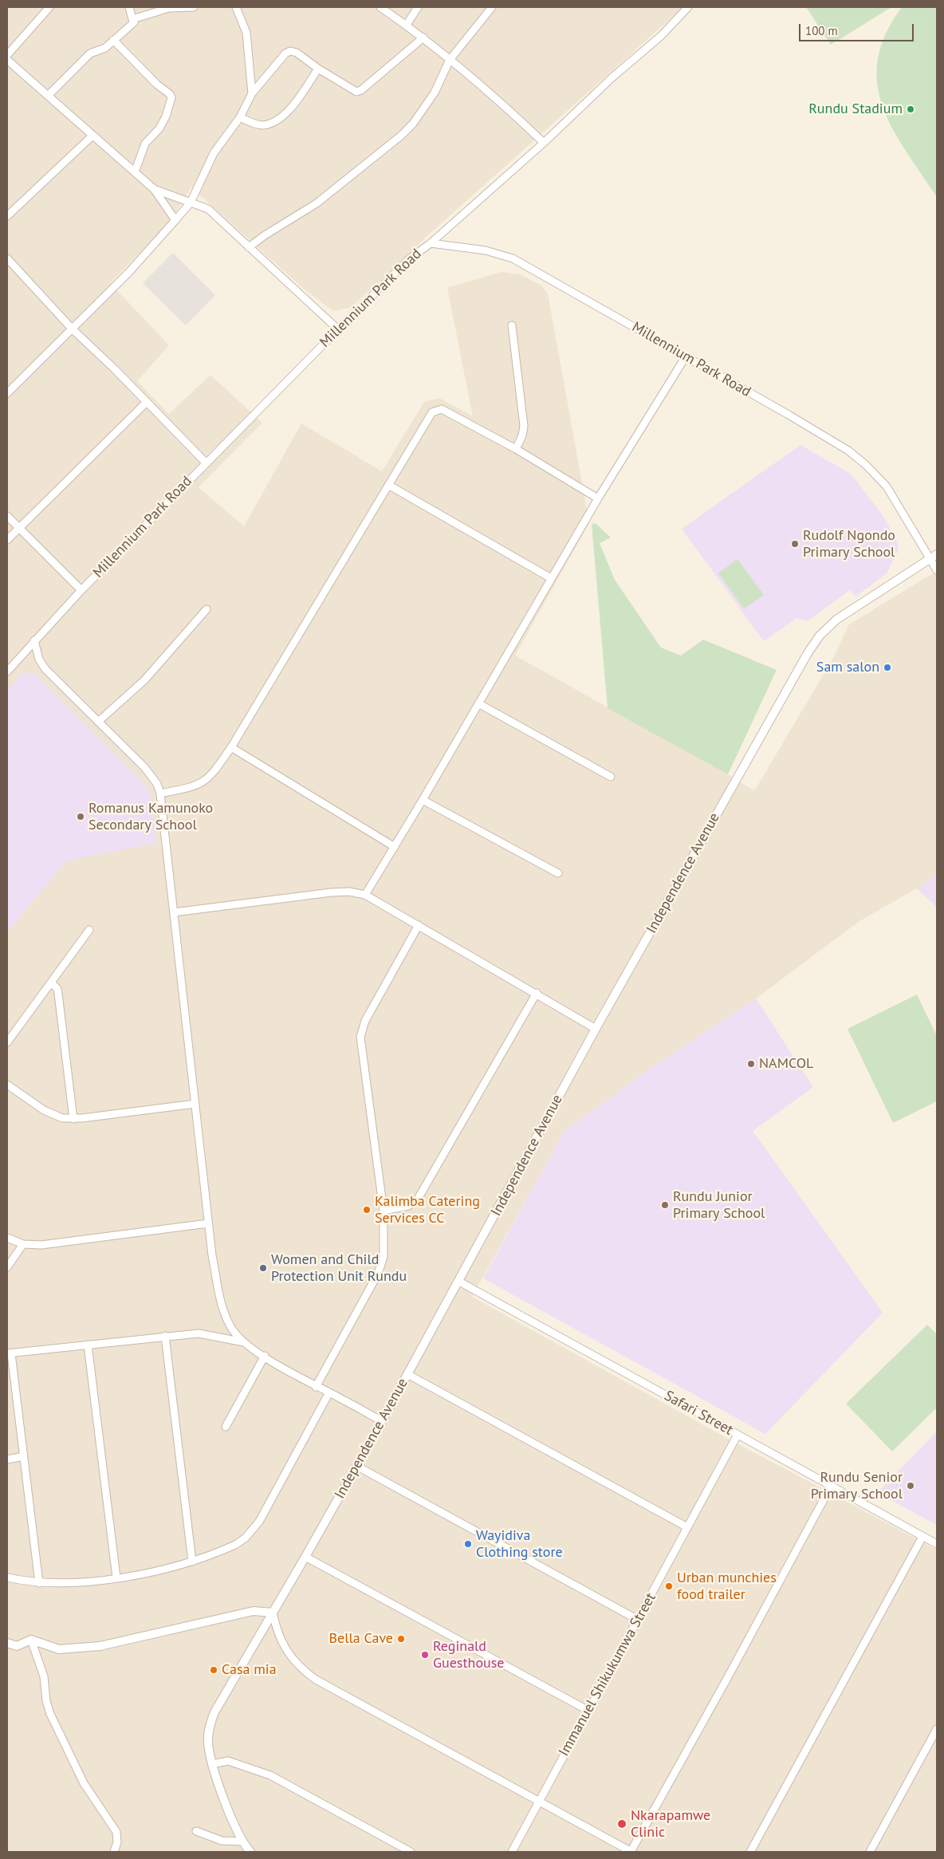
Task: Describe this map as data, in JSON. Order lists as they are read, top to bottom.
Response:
{
  "streets": {
    "street": [
      "Millennium Park Road",
      "Independence Avenue",
      "Safari Street",
      "Immanuel Shikukumwa Street"
    ]
  },
  "crossings": [
    ["Millennium Park Road", "Independence Avenue"],
    ["Independence Avenue", "Safari Street"],
    ["Safari Street", "Immanuel Shikukumwa Street"]
  ],
  "places": [
    "Rundu Stadium",
    "Rudolf Ngondo Primary School",
    "Sam salon",
    "Romanus Kamunoko Secondary School",
    "NAMCOL",
    "Rundu Junior Primary School",
    "Kalimba Catering Services CC",
    "Women and Child Protection Unit Rundu",
    "Rundu Senior Primary School",
    "Wayidiva Clothing store",
    "Urban munchies food trailer",
    "Bella Cave",
    "Reginald Guesthouse",
    "Casa mia",
    "Nkarapamwe Clinic"
  ],
  "scale_bar": "100 m"
}
